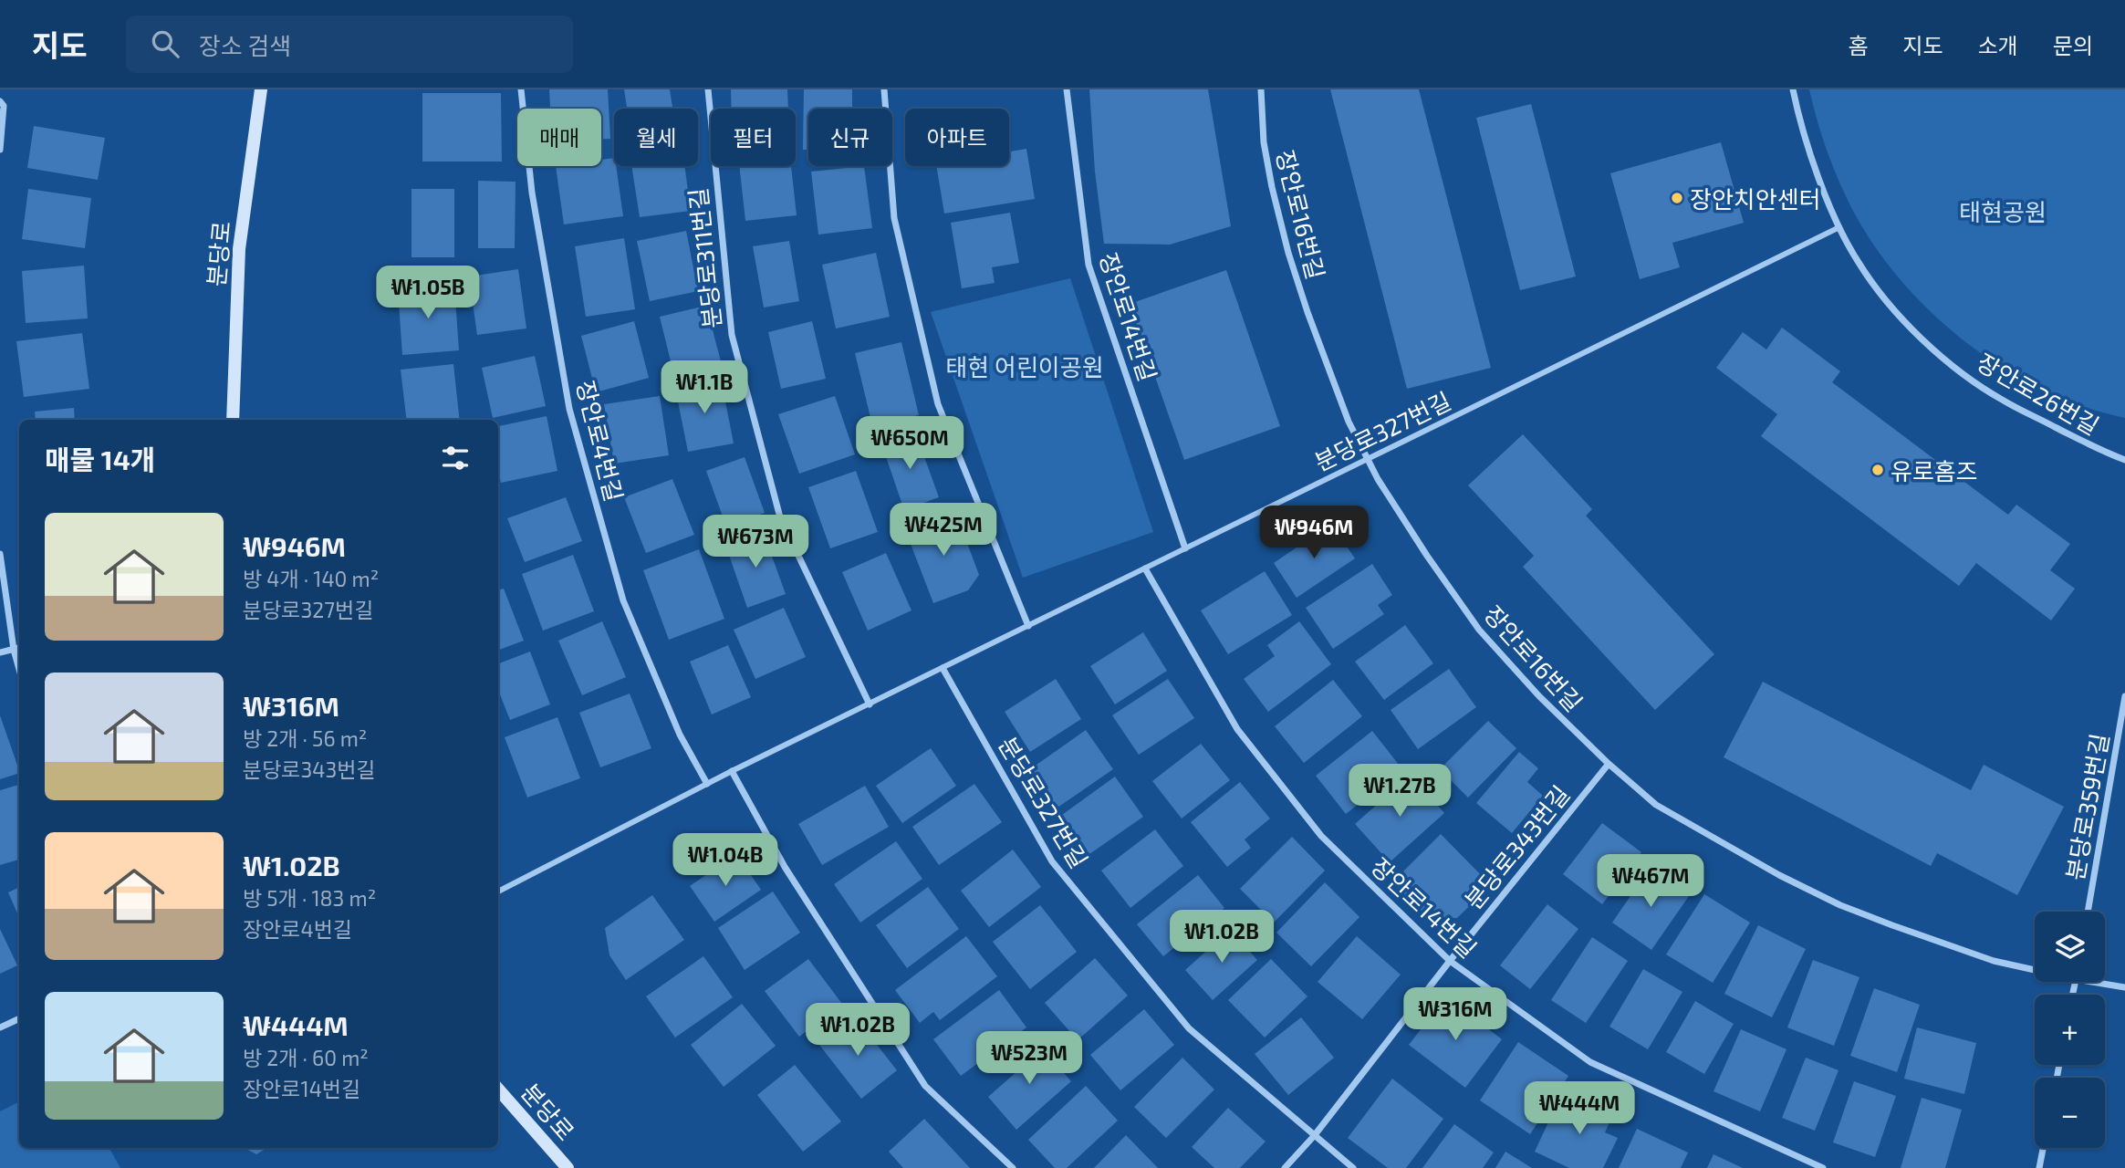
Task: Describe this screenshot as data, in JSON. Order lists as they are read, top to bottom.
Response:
{
  "streets": {
    "main road": ["분당로"],
    "street": [
      "장안로16번길",
      "분당로311번길",
      "장안로14번길",
      "장안로26번길",
      "분당로327번길",
      "장안로4번길",
      "분당로359번길",
      "분당로343번길"
    ]
  },
  "crossings": [
    ["장안로16번길", "분당로327번길"],
    ["장안로16번길", "분당로343번길"],
    ["분당로311번길", "분당로327번길"],
    ["장안로14번길", "분당로327번길"],
    ["장안로14번길", "분당로343번길"],
    ["장안로26번길", "분당로327번길"],
    ["분당로327번길", "장안로4번길"],
    ["분당로327번길", "분당로343번길"]
  ],
  "parks": ["태현공원", "태현 어린이공원"],
  "places": ["장안치안센터", "유로홈즈"],
  "page": {
    "header": "지도",
    "search": "장소 검색",
    "nav": [
      "홈",
      "지도",
      "소개",
      "문의"
    ],
    "chip": [
      "매매",
      "월세",
      "필터",
      "신규",
      "아파트"
    ],
    "price": [
      "₩1.05B",
      "₩1.1B",
      "₩650M",
      "₩425M",
      "₩946M",
      "₩673M",
      "₩1.27B",
      "₩1.04B",
      "₩467M",
      "₩1.02B",
      "₩316M",
      "₩1.02B",
      "₩523M",
      "₩444M"
    ],
    "heading": "매물 14개",
    "list": [
      {
        "name": "₩946M",
        "note": "방 4개 · 140 m² · 분당로327번길"
      },
      {
        "name": "₩316M",
        "note": "방 2개 · 56 m² · 분당로343번길"
      },
      {
        "name": "₩1.02B",
        "note": "방 5개 · 183 m² · 장안로4번길"
      },
      {
        "name": "₩444M",
        "note": "방 2개 · 60 m² · 장안로14번길"
      }
    ],
    "map_buttons": ["+", "−"]
  }
}
